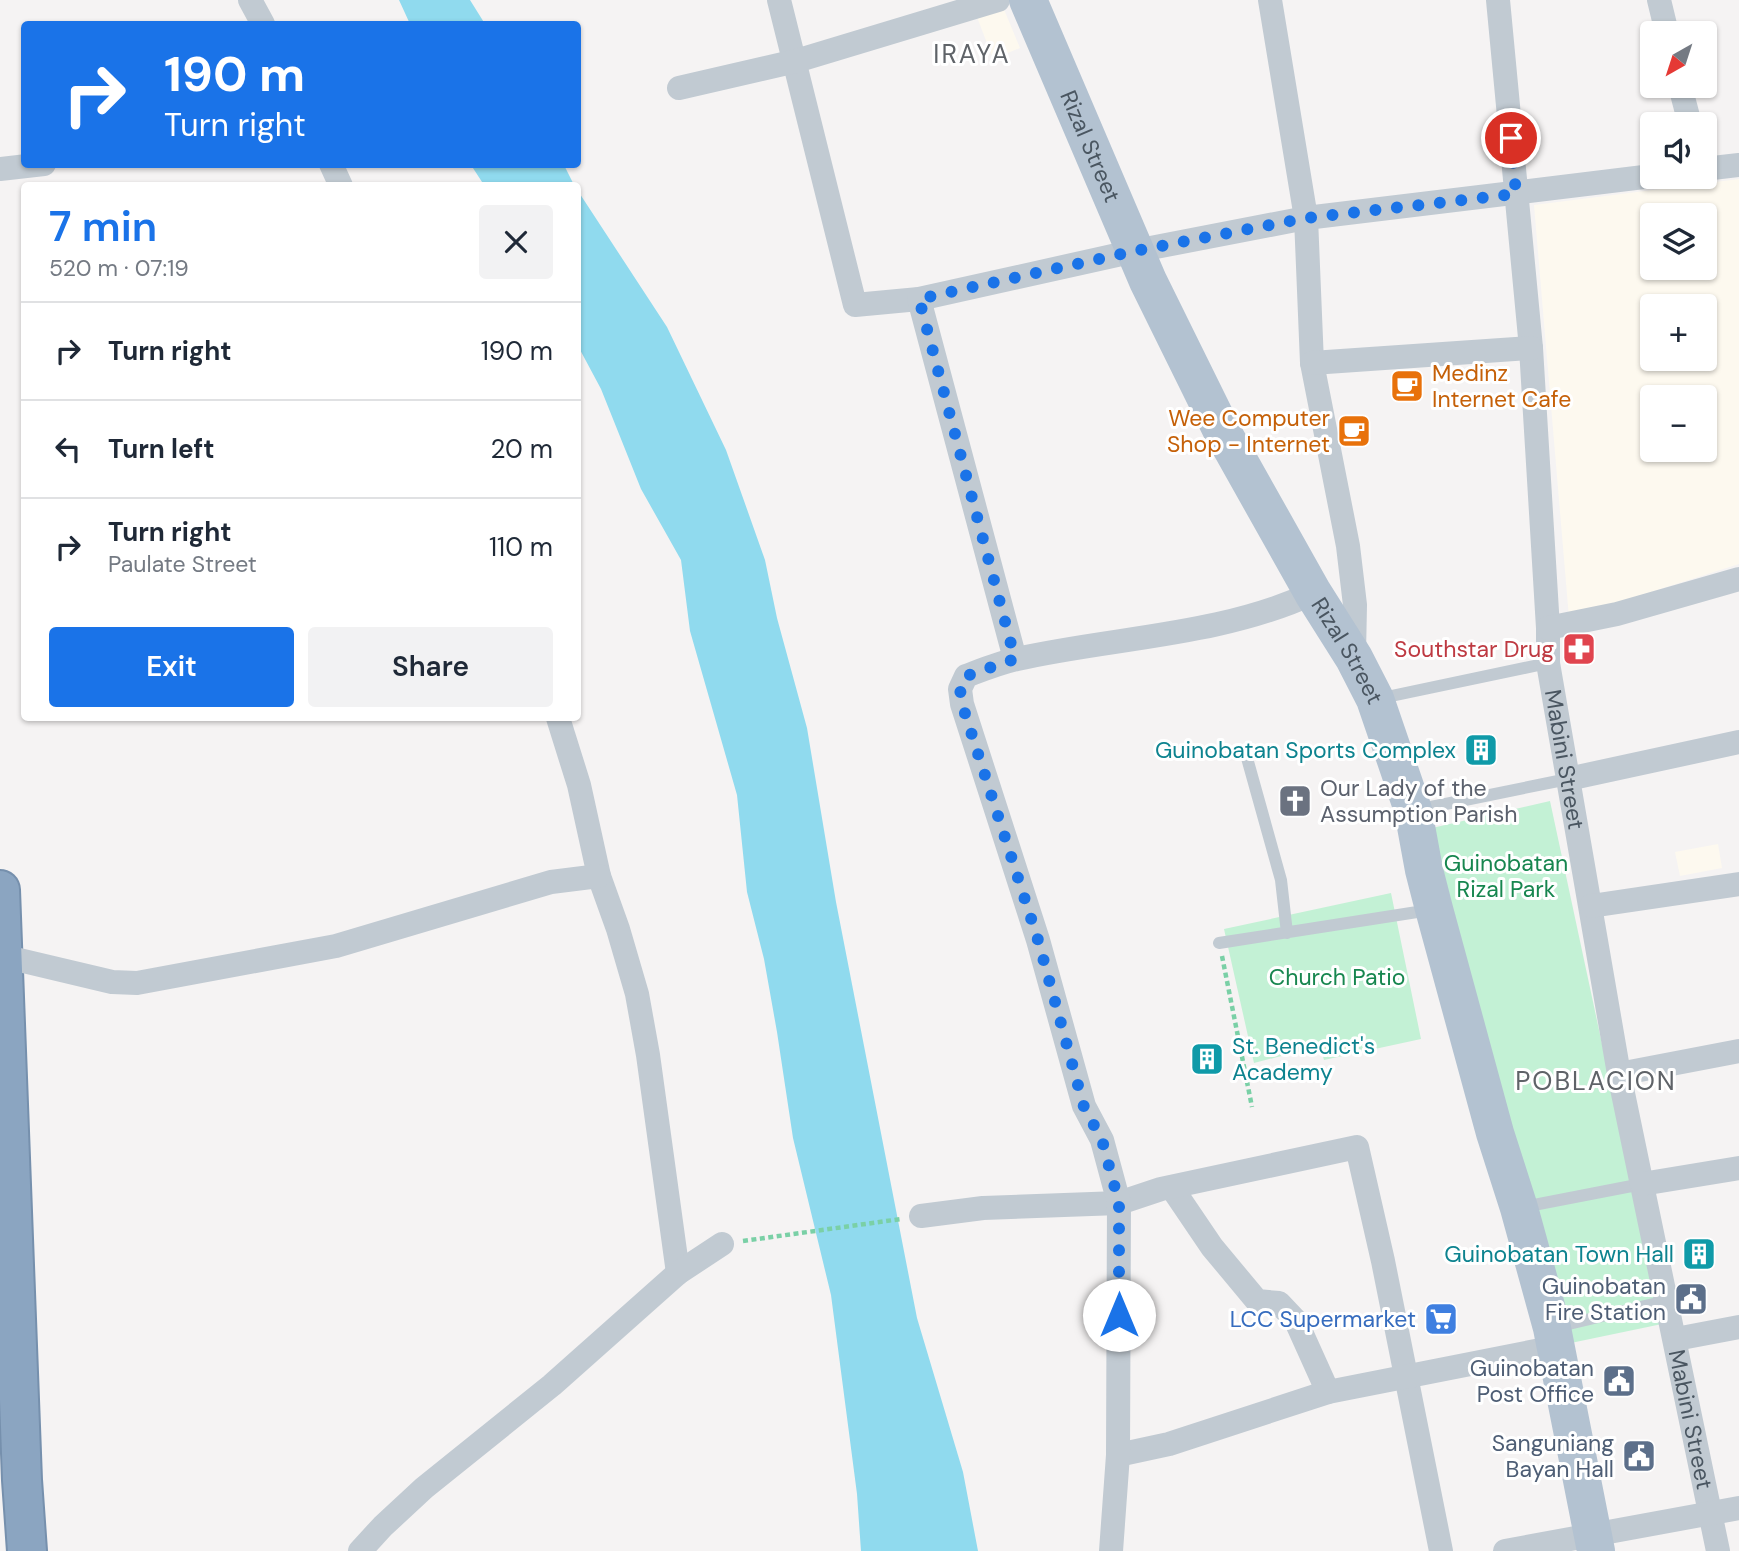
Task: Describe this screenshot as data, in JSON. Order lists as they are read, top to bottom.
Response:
{
  "streets": {
    "main road": ["Rizal Street"],
    "street": ["Mabini Street"]
  },
  "districts": ["IRAYA", "POBLACION"],
  "parks": ["Guinobatan Rizal Park", "Church Patio"],
  "places": {
    "cafe": ["Medinz Internet Cafe", "Wee Computer Shop - Internet"],
    "pharmacy": ["Southstar Drug"],
    "building": ["Guinobatan Sports Complex", "St. Benedict's Academy", "Guinobatan Town Hall"],
    "church": ["Our Lady of the Assumption Parish"],
    "public building": ["Guinobatan Fire Station", "Guinobatan Post Office", "Sanguniang Bayan Hall"],
    "supermarket": ["LCC Supermarket"]
  },
  "north": "bottom left",
  "page": {
    "map_buttons": ["+", "−"],
    "turn": ["190 m", "Turn right"],
    "heading": ["7 min", "520 m · 07:19"],
    "list": [
      {
        "name": "Turn right",
        "value": "190 m"
      },
      {
        "name": "Turn left",
        "value": "20 m"
      },
      {
        "name": "Turn right",
        "note": "Paulate Street",
        "value": "110 m"
      }
    ],
    "buttons": ["Exit", "Share"]
  }
}
